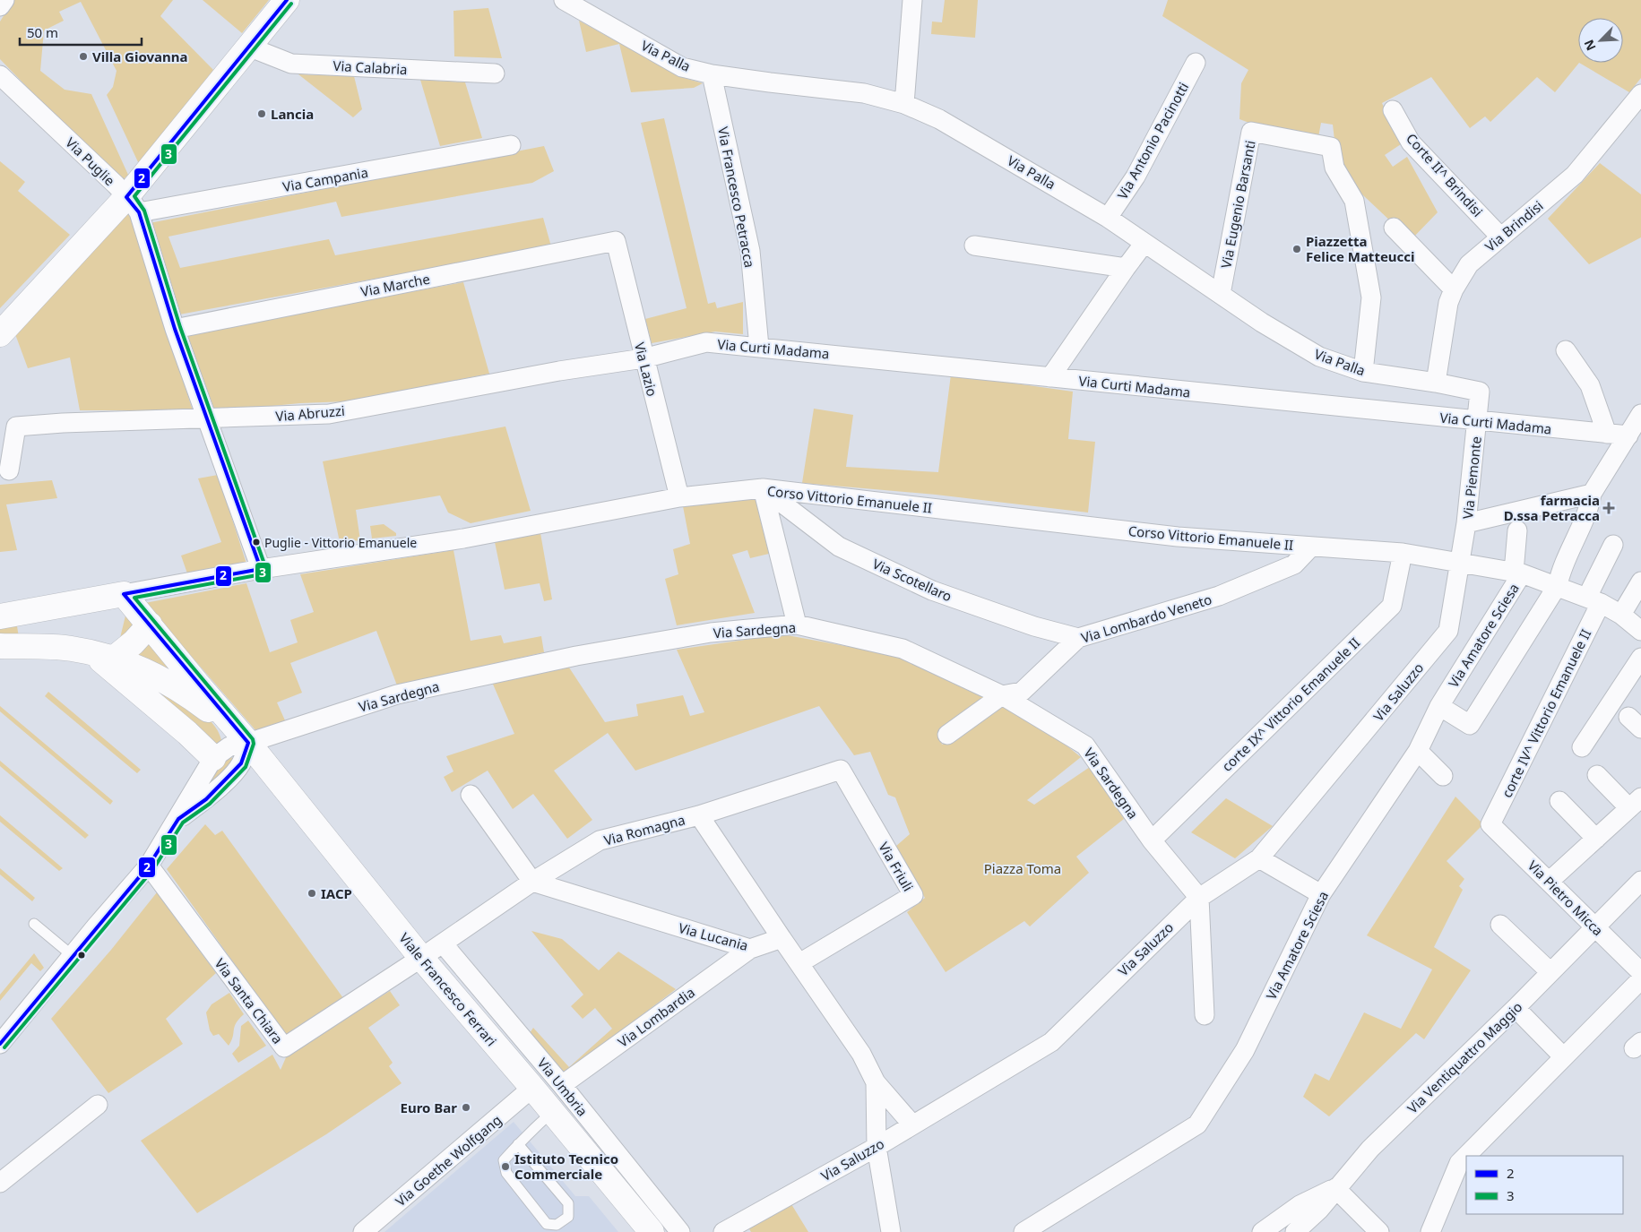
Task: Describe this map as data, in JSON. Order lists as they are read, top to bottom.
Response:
{
  "streets": {
    "street": [
      "Via Palla",
      "Via Calabria",
      "Via Antonio Pacinotti",
      "Via Puglie",
      "Corte II^ Brindisi",
      "Via Campania",
      "Via Francesco Petracca",
      "Via Eugenio Barsanti",
      "Via Brindisi",
      "Via Marche",
      "Via Curti Madama",
      "Via Lazio",
      "Via Abruzzi",
      "Via Piemonte",
      "Corso Vittorio Emanuele II",
      "Via Scotellaro",
      "Via Lombardo Veneto",
      "Via Sardegna",
      "Via Amatore Sciesa",
      "Via Saluzzo",
      "corte IX^ Vittorio Emanuele II",
      "corte IV^ Vittorio Emanuele II",
      "Via Romagna",
      "Via Friuli",
      "Via Pietro Micca",
      "Via Lucania",
      "Viale Francesco Ferrari",
      "Via Santa Chiara",
      "Via Lombardia",
      "Via Ventiquattro Maggio",
      "Via Umbria",
      "Via Goethe Wolfgang"
    ]
  },
  "crossings": [
    ["Via Palla", "Via Antonio Pacinotti"],
    ["Via Palla", "Via Francesco Petracca"],
    ["Via Palla", "Via Eugenio Barsanti"],
    ["Via Palla", "Via Brindisi"],
    ["Via Palla", "Via Piemonte"],
    ["Via Puglie", "Via Campania"],
    ["Via Puglie", "Via Marche"],
    ["Via Puglie", "Via Abruzzi"],
    ["Via Puglie", "Corso Vittorio Emanuele II"],
    ["Corte II^ Brindisi", "Via Brindisi"],
    ["Via Francesco Petracca", "Via Curti Madama"],
    ["Via Marche", "Via Lazio"],
    ["Via Curti Madama", "Via Lazio"],
    ["Via Curti Madama", "Via Abruzzi"],
    ["Via Curti Madama", "Via Piemonte"],
    ["Via Lazio", "Via Abruzzi"],
    ["Via Lazio", "Corso Vittorio Emanuele II"],
    ["Via Piemonte", "Corso Vittorio Emanuele II"],
    ["Via Piemonte", "Via Saluzzo"],
    ["Corso Vittorio Emanuele II", "Via Scotellaro"],
    ["Corso Vittorio Emanuele II", "Via Lombardo Veneto"],
    ["Corso Vittorio Emanuele II", "Via Amatore Sciesa"],
    ["Corso Vittorio Emanuele II", "Via Saluzzo"],
    ["Corso Vittorio Emanuele II", "corte IX^ Vittorio Emanuele II"],
    ["Corso Vittorio Emanuele II", "corte IV^ Vittorio Emanuele II"],
    ["Corso Vittorio Emanuele II", "Viale Francesco Ferrari"],
    ["Via Scotellaro", "Via Lombardo Veneto"],
    ["Via Lombardo Veneto", "Via Sardegna"],
    ["Via Sardegna", "Via Saluzzo"],
    ["Via Sardegna", "corte IX^ Vittorio Emanuele II"],
    ["Via Sardegna", "Viale Francesco Ferrari"],
    ["corte IV^ Vittorio Emanuele II", "Via Pietro Micca"],
    ["Via Romagna", "Via Friuli"],
    ["Via Romagna", "Via Lucania"],
    ["Via Romagna", "Viale Francesco Ferrari"],
    ["Via Romagna", "Via Santa Chiara"],
    ["Via Romagna", "Via Umbria"],
    ["Via Pietro Micca", "Via Ventiquattro Maggio"],
    ["Via Lucania", "Via Lombardia"],
    ["Viale Francesco Ferrari", "Via Santa Chiara"],
    ["Viale Francesco Ferrari", "Via Goethe Wolfgang"],
    ["Via Lombardia", "Via Umbria"]
  ],
  "parks": ["Piazza Toma"],
  "places": {
    "other": [
      "Villa Giovanna",
      "Lancia",
      "Piazzetta Felice Matteucci",
      "Puglie - Vittorio Emanuele",
      "IACP",
      "Euro Bar",
      "Istituto Tecnico Commerciale"
    ],
    "health": ["farmacia D.ssa Petracca"]
  },
  "lines": ["transit line 2", "transit line 3"],
  "legend": ["2", "3"],
  "scale_bar": "50 m",
  "north": "bottom left"
}
